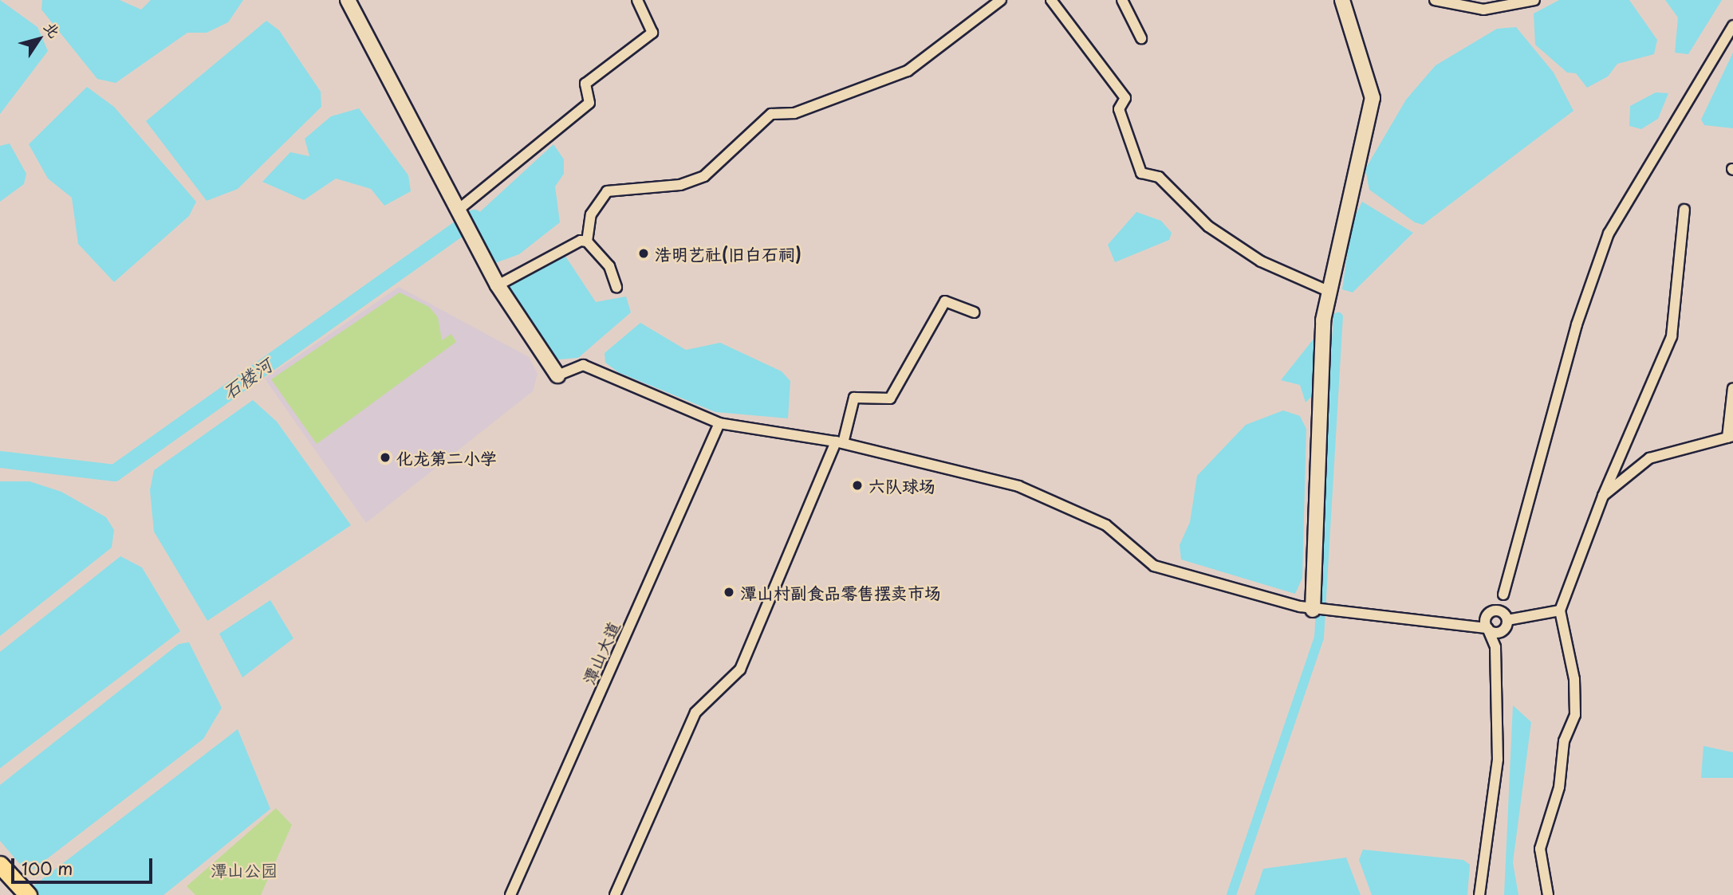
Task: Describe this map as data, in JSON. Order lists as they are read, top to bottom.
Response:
{
  "streets": {
    "street": ["潭山大道"]
  },
  "water": ["石楼河"],
  "parks": ["潭山公园"],
  "places": [
    "浩明艺社(旧白石祠)",
    "化龙第二小学",
    "六队球场",
    "潭山村副食品零售摆卖市场"
  ],
  "scale_bar": "100 m",
  "north": "top right"
}
